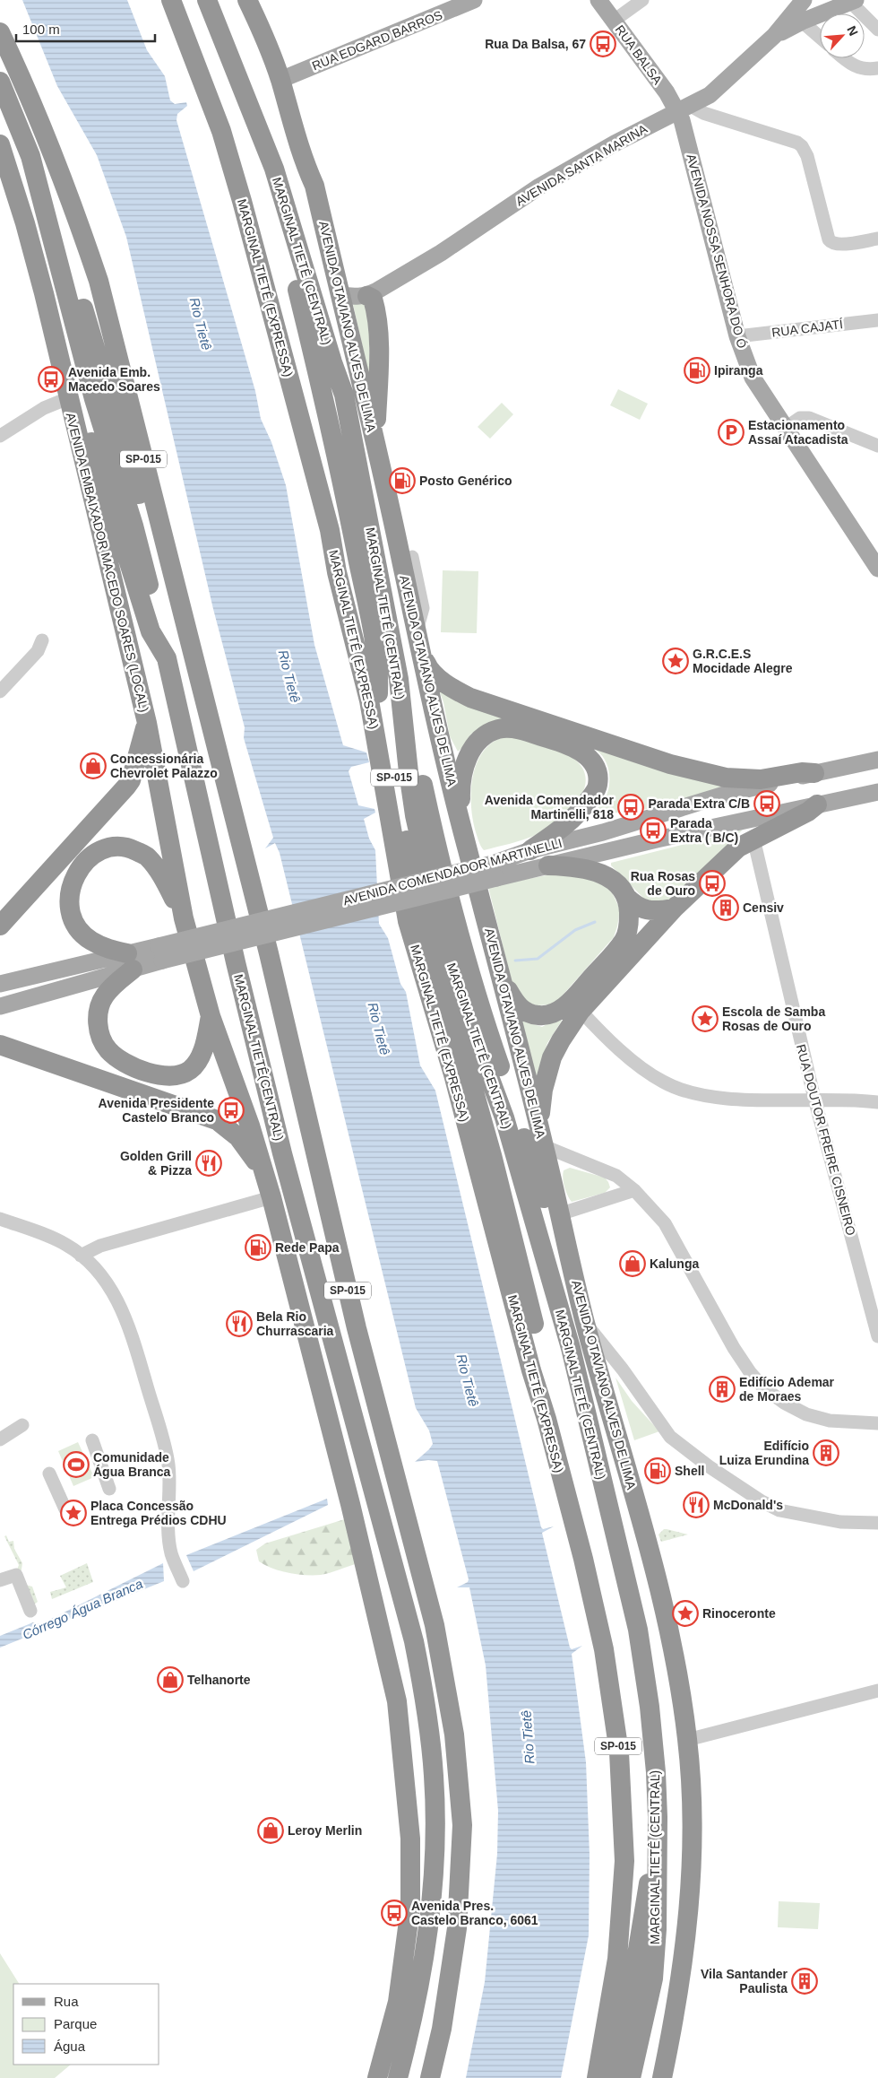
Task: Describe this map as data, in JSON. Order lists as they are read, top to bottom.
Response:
{
  "streets": {
    "highway": [
      "MARGINAL TIETÊ (CENTRAL)",
      "MARGINAL TIETÊ (EXPRESSA)",
      "AVENIDA OTAVIANO ALVES DE LIMA",
      "SP-015",
      "AVENIDA EMBAIXADOR MACEDO SOARES (LOCAL)",
      "MARGINAL TIETÊ(CENTRAL)"
    ],
    "main road": [
      "RUA EDGARD BARROS",
      "RUA BALSA",
      "AVENIDA SANTA MARINA",
      "AVENIDA NOSSA SENHORA DO Ó",
      "AVENIDA COMENDADOR MARTINELLI"
    ],
    "street": ["RUA CAJATÍ", "RUA DOUTOR FREIRE CISNEIRO"]
  },
  "crossings": [
    ["RUA EDGARD BARROS", "AVENIDA OTAVIANO ALVES DE LIMA"],
    ["RUA BALSA", "AVENIDA SANTA MARINA"],
    ["RUA BALSA", "AVENIDA NOSSA SENHORA DO Ó"],
    ["AVENIDA SANTA MARINA", "AVENIDA NOSSA SENHORA DO Ó"],
    ["AVENIDA NOSSA SENHORA DO Ó", "RUA CAJATÍ"],
    ["MARGINAL TIETÊ (CENTRAL)", "MARGINAL TIETÊ (EXPRESSA)"],
    ["MARGINAL TIETÊ (CENTRAL)", "SP-015"],
    ["MARGINAL TIETÊ (EXPRESSA)", "SP-015"]
  ],
  "water": ["Rio Tietê", "Córrego Água Branca"],
  "places": {
    "bus stop": [
      "Rua Da Balsa, 67",
      "Avenida Emb. Macedo Soares",
      "Parada Extra C/B",
      "Avenida Comendador Martinelli, 818",
      "Parada Extra ( B/C)",
      "Rua Rosas de Ouro",
      "Avenida Presidente Castelo Branco",
      "Avenida Pres. Castelo Branco, 6061"
    ],
    "fuel station": [
      "Ipiranga",
      "Posto Genérico",
      "Rede Papa",
      "Shell"
    ],
    "parking": ["Estacionamento Assaí Atacadista"],
    "place": [
      "G.R.C.E.S Mocidade Alegre",
      "Escola de Samba Rosas de Ouro",
      "Placa Concessão Entrega Prédios CDHU",
      "Rinoceronte"
    ],
    "shop": [
      "Concessionária Chevrolet Palazzo",
      "Kalunga",
      "Telhanorte",
      "Leroy Merlin"
    ],
    "building": [
      "Censiv",
      "Edifício Ademar de Moraes",
      "Edifício Luiza Erundina",
      "Vila Santander Paulista"
    ],
    "restaurant": ["Golden Grill & Pizza", "Bela Rio Churrascaria", "McDonald's"],
    "sports": ["Comunidade Água Branca"]
  },
  "legend": ["Rua", "Parque", "Água"],
  "scale_bar": "100 m",
  "north": "top right"
}
